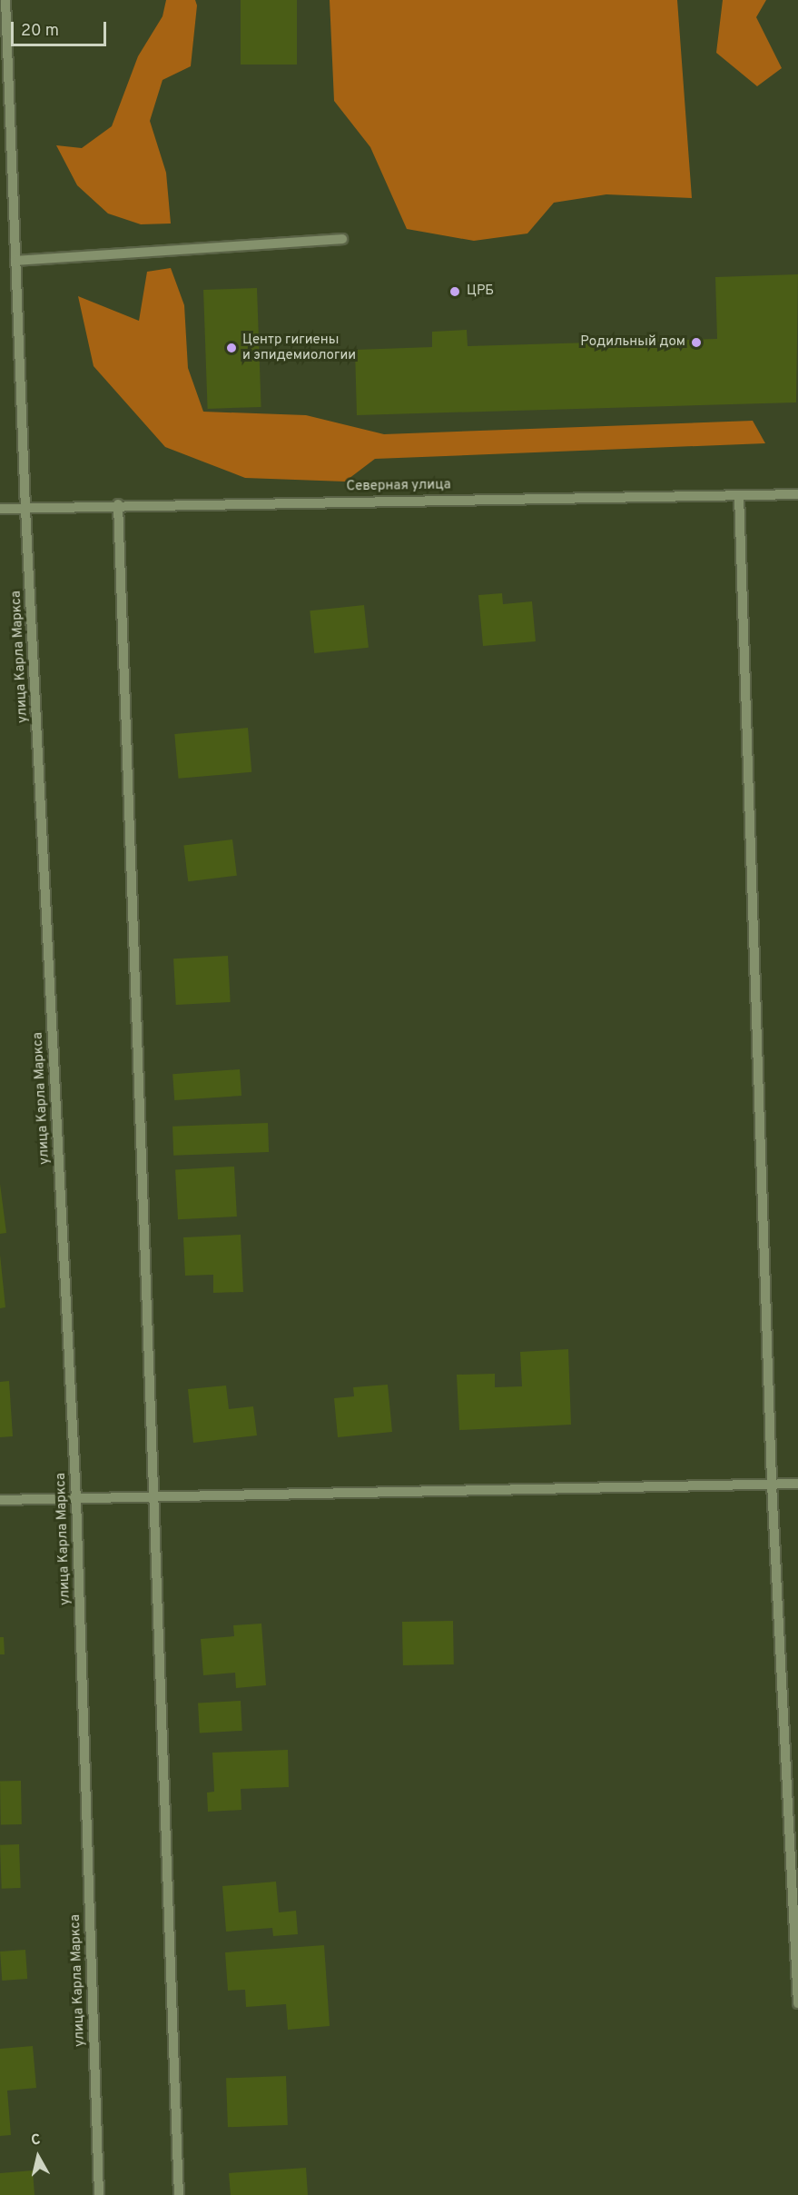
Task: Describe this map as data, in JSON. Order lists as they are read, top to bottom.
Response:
{
  "streets": {
    "street": ["Северная улица", "улица Карла Маркса"]
  },
  "crossings": [
    ["Северная улица", "улица Карла Маркса"]
  ],
  "places": ["ЦРБ", "Родильный дом", "Центр гигиены и эпидемиологии"],
  "scale_bar": "20 m",
  "north": "top"
}
